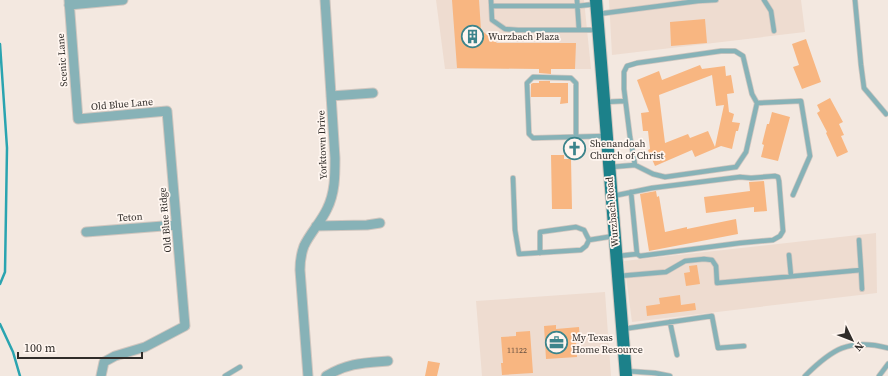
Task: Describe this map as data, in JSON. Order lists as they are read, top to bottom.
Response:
{
  "streets": {
    "main road": ["Wurzbach Road"],
    "street": [
      "Scenic Lane",
      "Old Blue Lane",
      "Yorktown Drive",
      "Teton",
      "Old Blue Ridge"
    ]
  },
  "crossings": [
    ["Scenic Lane", "Old Blue Lane"],
    ["Old Blue Lane", "Old Blue Ridge"],
    ["Teton", "Old Blue Ridge"]
  ],
  "places": {
    "building": ["Wurzbach Plaza"],
    "church": ["Shenandoah Church of Christ"],
    "office": ["My Texas Home Resource"]
  },
  "house_numbers": ["11122"],
  "scale_bar": "100 m",
  "north": "bottom right"
}
